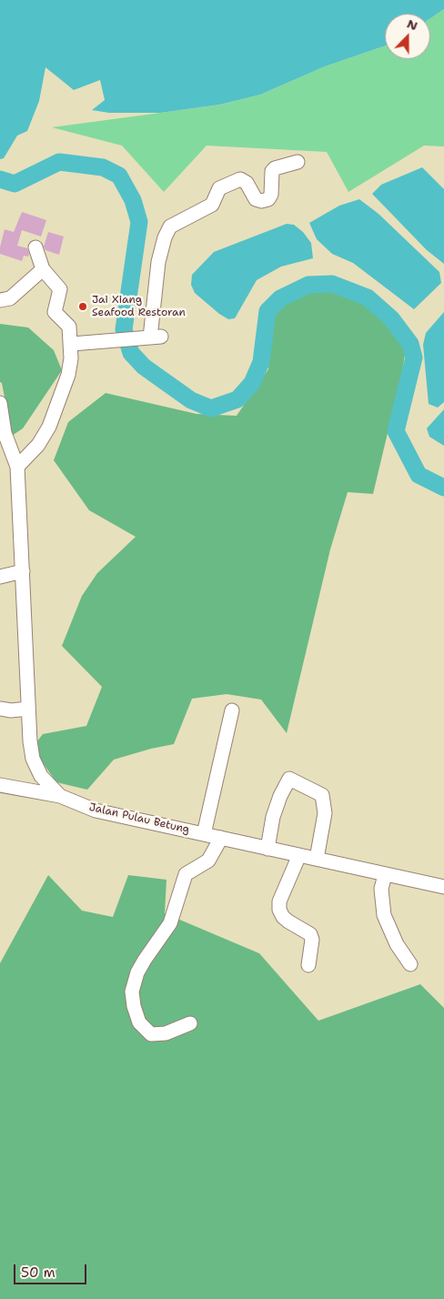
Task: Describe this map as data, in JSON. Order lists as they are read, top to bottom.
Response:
{
  "streets": {
    "street": ["Jalan Pulau Betung"]
  },
  "places": ["Jai Xiang Seafood Restoran"],
  "scale_bar": "50 m",
  "north": "top"
}
